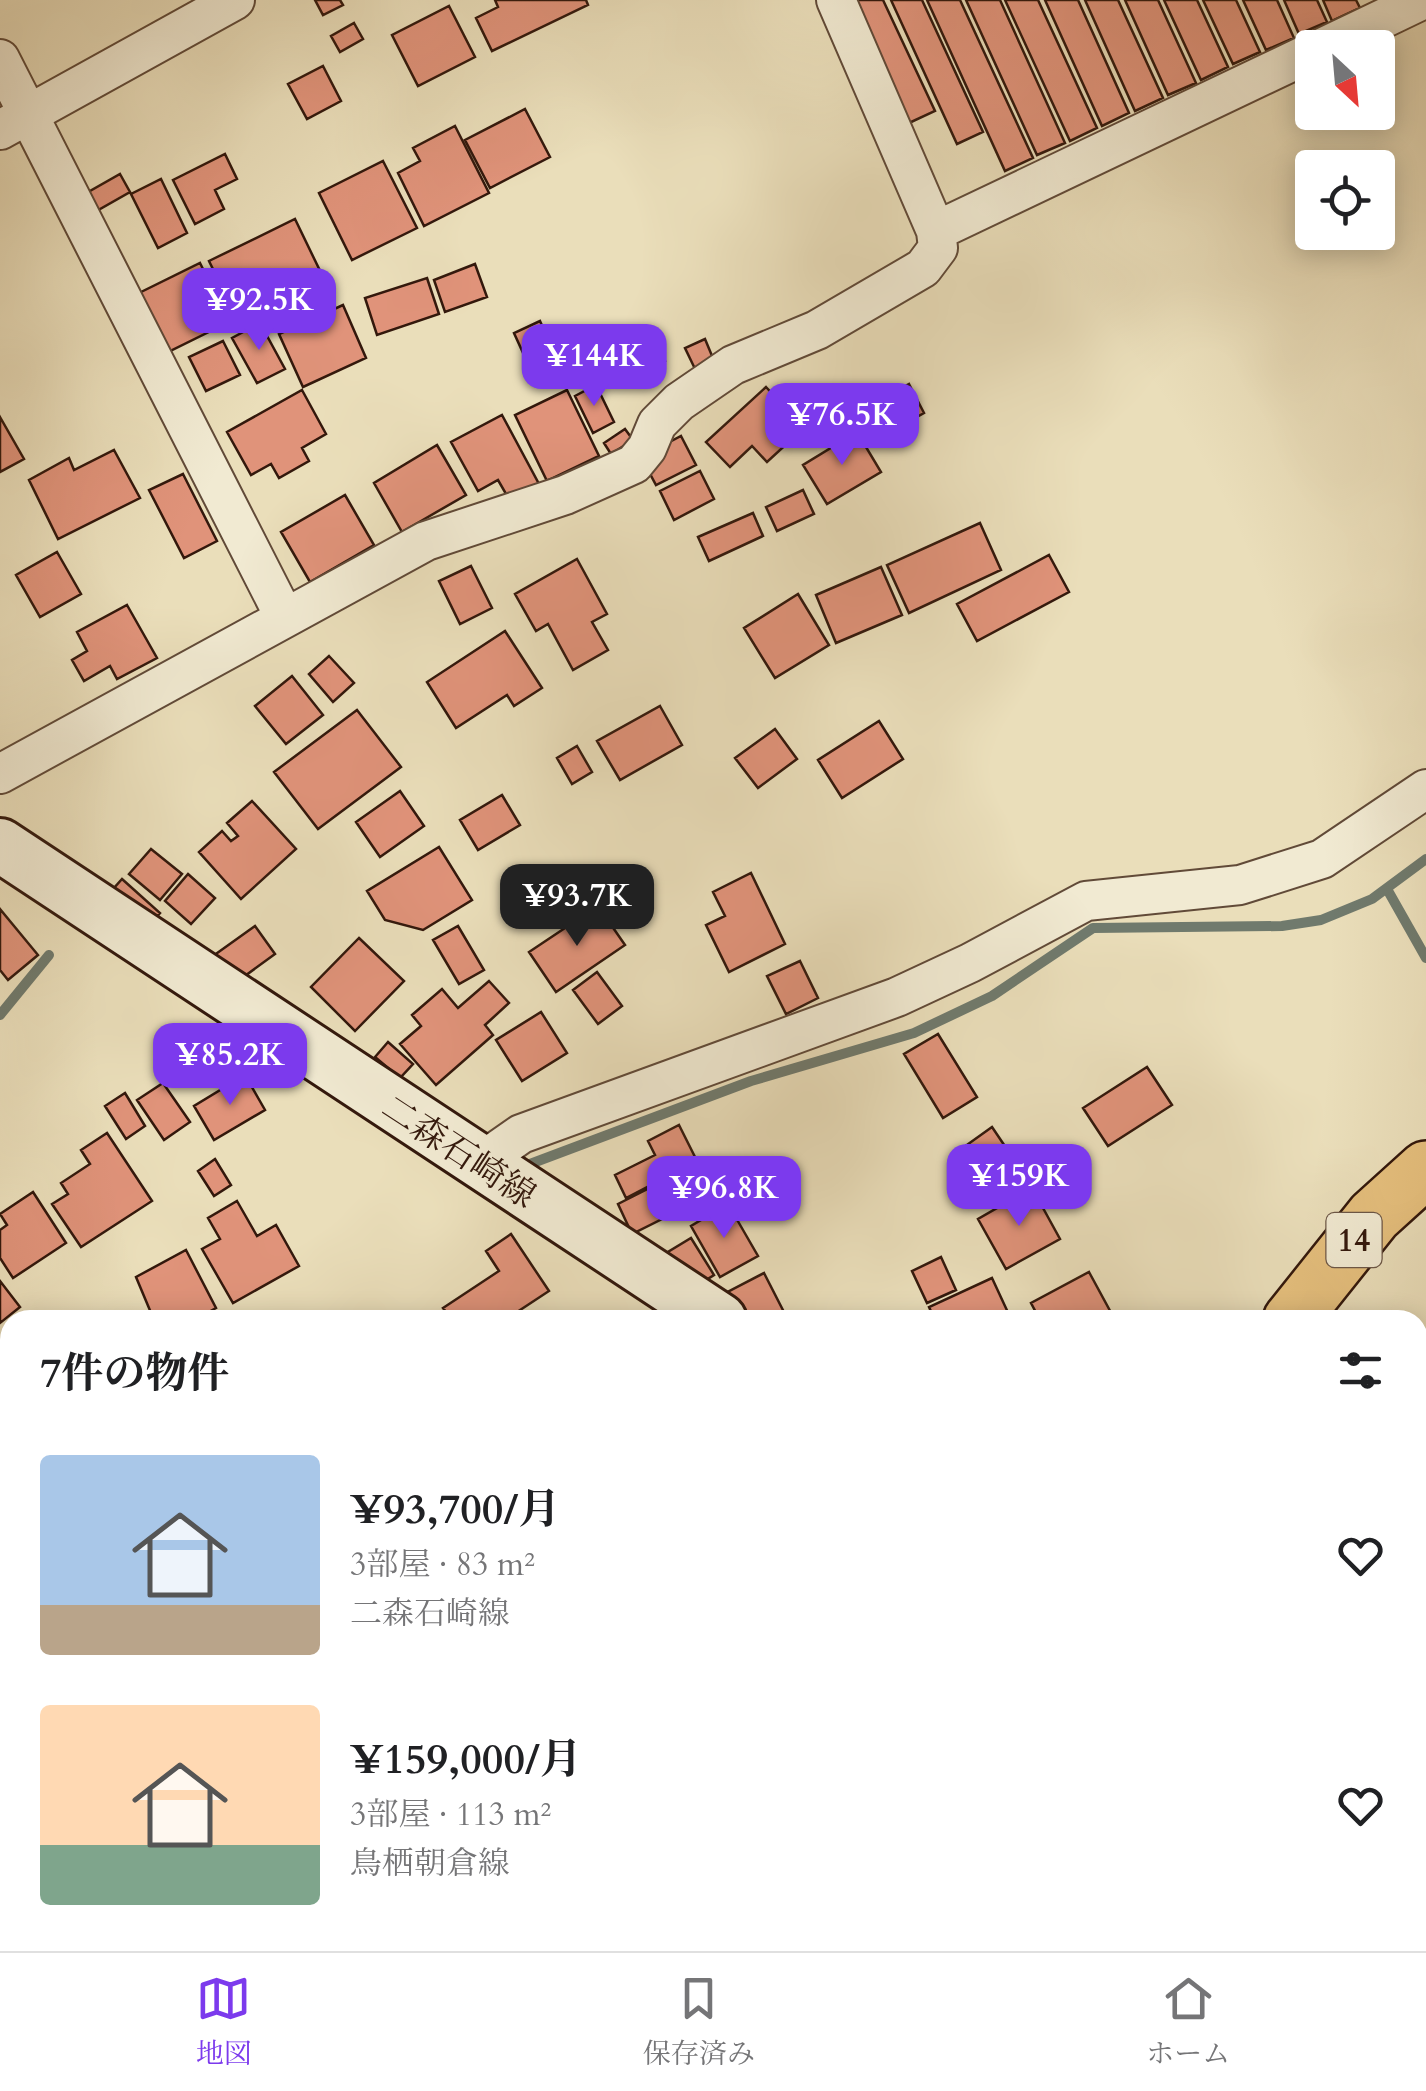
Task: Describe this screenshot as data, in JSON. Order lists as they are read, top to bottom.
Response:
{
  "streets": {
    "main road": ["二森石崎線", "14"]
  },
  "north": "bottom right",
  "page": {
    "price": [
      "¥92.5K",
      "¥144K",
      "¥76.5K",
      "¥93.7K",
      "¥85.2K",
      "¥159K",
      "¥96.8K"
    ],
    "heading": "7件の物件",
    "list": [
      {
        "name": "¥93,700/月",
        "note": "3部屋 · 83 m² · 二森石崎線"
      },
      {
        "name": "¥159,000/月",
        "note": "3部屋 · 113 m² · 鳥栖朝倉線"
      }
    ],
    "tabs": ["地図", "保存済み", "ホーム"]
  }
}
